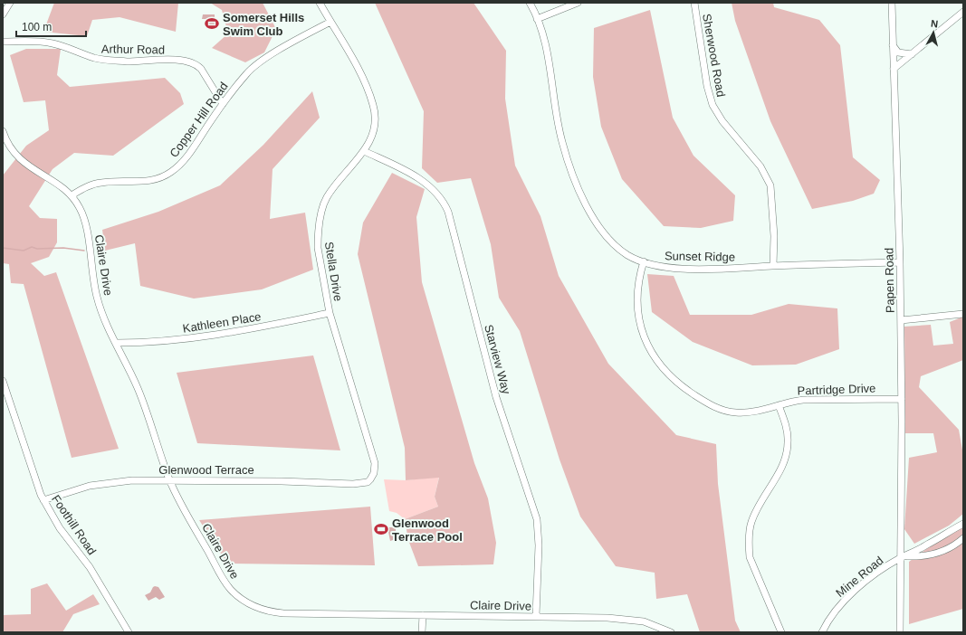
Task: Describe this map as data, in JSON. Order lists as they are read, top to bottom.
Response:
{
  "streets": {
    "street": [
      "Arthur Road",
      "Sherwood Road",
      "Copper Hill Road",
      "Sunset Ridge",
      "Claire Drive",
      "Stella Drive",
      "Papen Road",
      "Kathleen Place",
      "Starview Way",
      "Partridge Drive",
      "Glenwood Terrace",
      "Foothill Road",
      "Mine Road"
    ]
  },
  "crossings": [
    ["Arthur Road", "Copper Hill Road"],
    ["Sherwood Road", "Sunset Ridge"],
    ["Copper Hill Road", "Claire Drive"],
    ["Copper Hill Road", "Stella Drive"],
    ["Sunset Ridge", "Papen Road"],
    ["Sunset Ridge", "Partridge Drive"],
    ["Claire Drive", "Kathleen Place"],
    ["Claire Drive", "Starview Way"],
    ["Claire Drive", "Glenwood Terrace"],
    ["Stella Drive", "Kathleen Place"],
    ["Stella Drive", "Starview Way"],
    ["Stella Drive", "Glenwood Terrace"],
    ["Papen Road", "Partridge Drive"],
    ["Papen Road", "Mine Road"],
    ["Glenwood Terrace", "Foothill Road"]
  ],
  "places": {
    "sports": ["Somerset Hills Swim Club", "Glenwood Terrace Pool"]
  },
  "scale_bar": "100 m",
  "north": "top"
}
